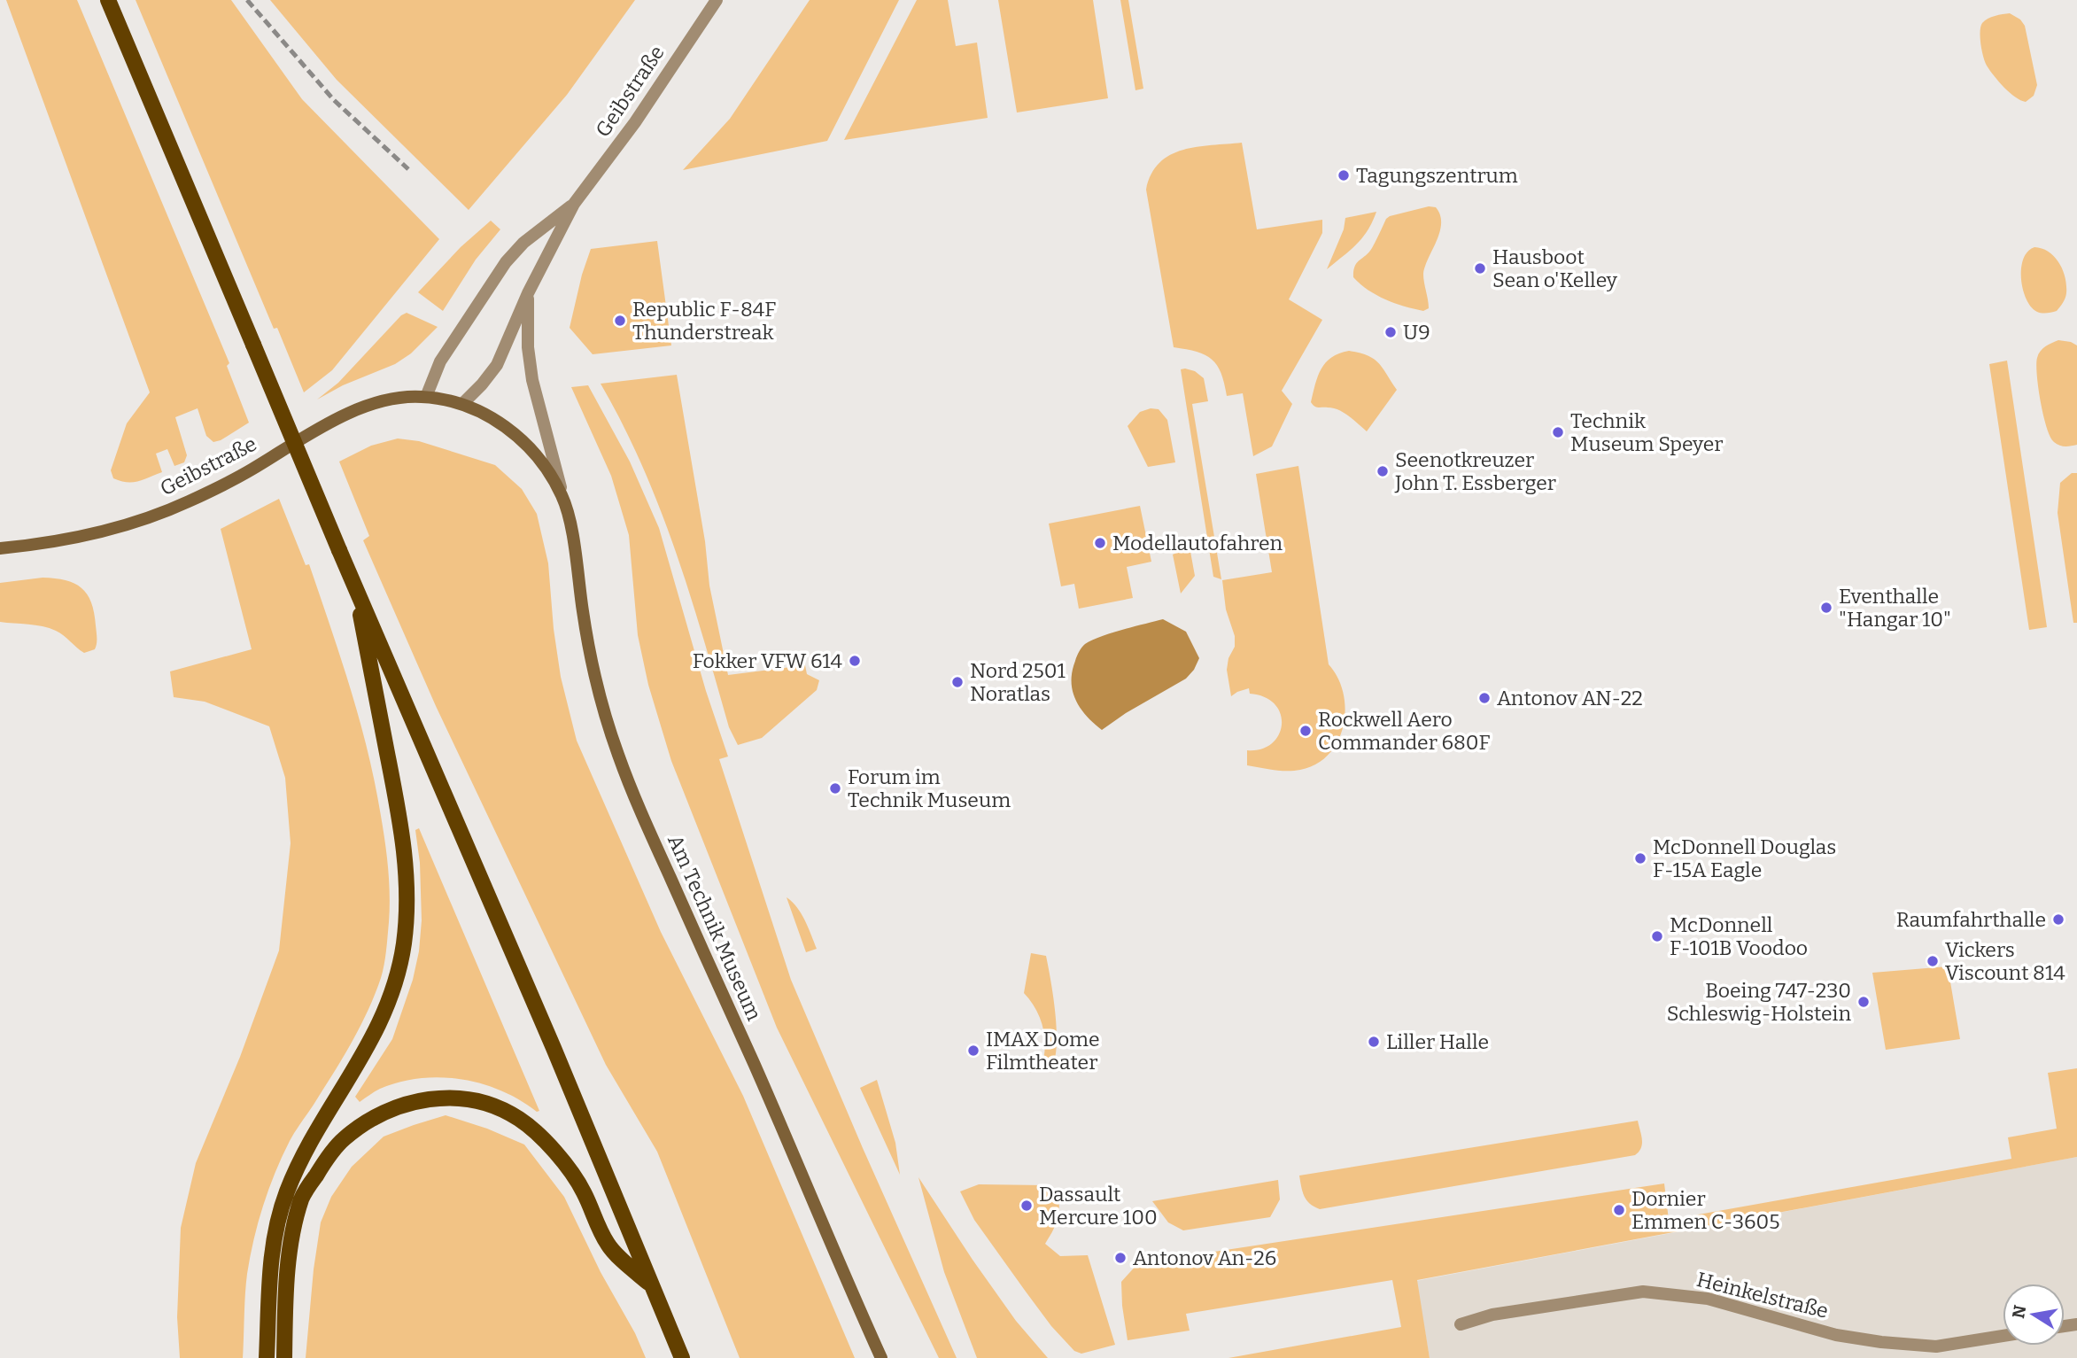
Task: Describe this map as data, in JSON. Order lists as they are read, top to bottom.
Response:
{
  "streets": {
    "street": ["Geibstraße", "Am Technik Museum", "Heinkelstraße"]
  },
  "crossings": [
    ["Geibstraße", "Am Technik Museum"]
  ],
  "places": [
    "Tagungszentrum",
    "Hausboot Sean o'Kelley",
    "Republic F-84F Thunderstreak",
    "U9",
    "Technik Museum Speyer",
    "Seenotkreuzer John T. Essberger",
    "Modellautofahren",
    "Eventhalle \"Hangar 10\"",
    "Fokker VFW 614",
    "Nord 2501 Noratlas",
    "Antonov AN-22",
    "Rockwell Aero Commander 680F",
    "Forum im Technik Museum",
    "McDonnell Douglas F-15A Eagle",
    "Raumfahrthalle",
    "McDonnell F-101B Voodoo",
    "Vickers Viscount 814",
    "Boeing 747-230 Schleswig-Holstein",
    "Liller Halle",
    "IMAX Dome Filmtheater",
    "Dassault Mercure 100",
    "Dornier Emmen C-3605",
    "Antonov An-26"
  ],
  "north": "left"
}
